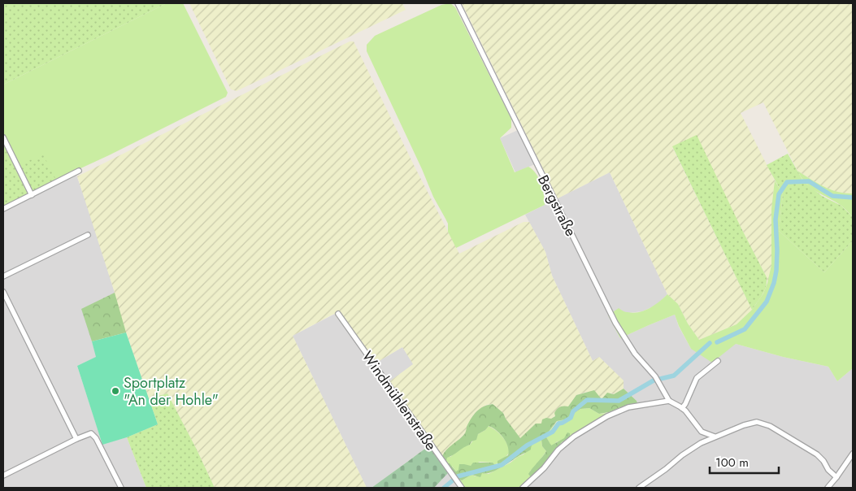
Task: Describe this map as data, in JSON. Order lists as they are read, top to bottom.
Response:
{
  "streets": {
    "street": ["Bergstraße", "Windmühlenstraße"]
  },
  "places": ["Sportplatz \"An der Hohle\""],
  "scale_bar": "100 m"
}
